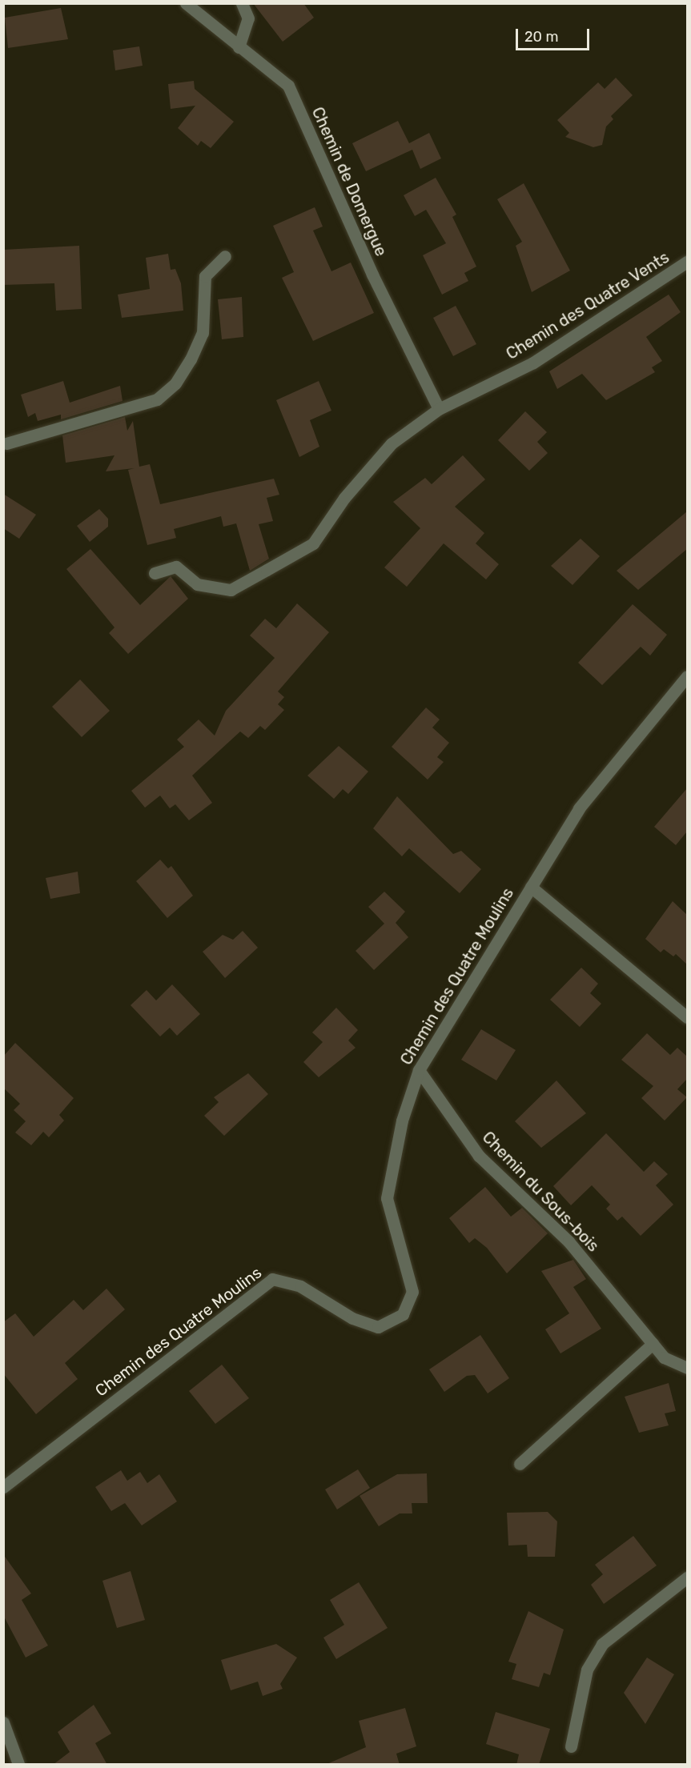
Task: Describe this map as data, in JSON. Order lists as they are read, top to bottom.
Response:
{
  "streets": {
    "street": [
      "Chemin de Domergue",
      "Chemin des Quatre Vents",
      "Chemin des Quatre Moulins",
      "Chemin du Sous-bois"
    ]
  },
  "crossings": [
    ["Chemin de Domergue", "Chemin des Quatre Vents"],
    ["Chemin des Quatre Moulins", "Chemin du Sous-bois"]
  ],
  "scale_bar": "20 m"
}
